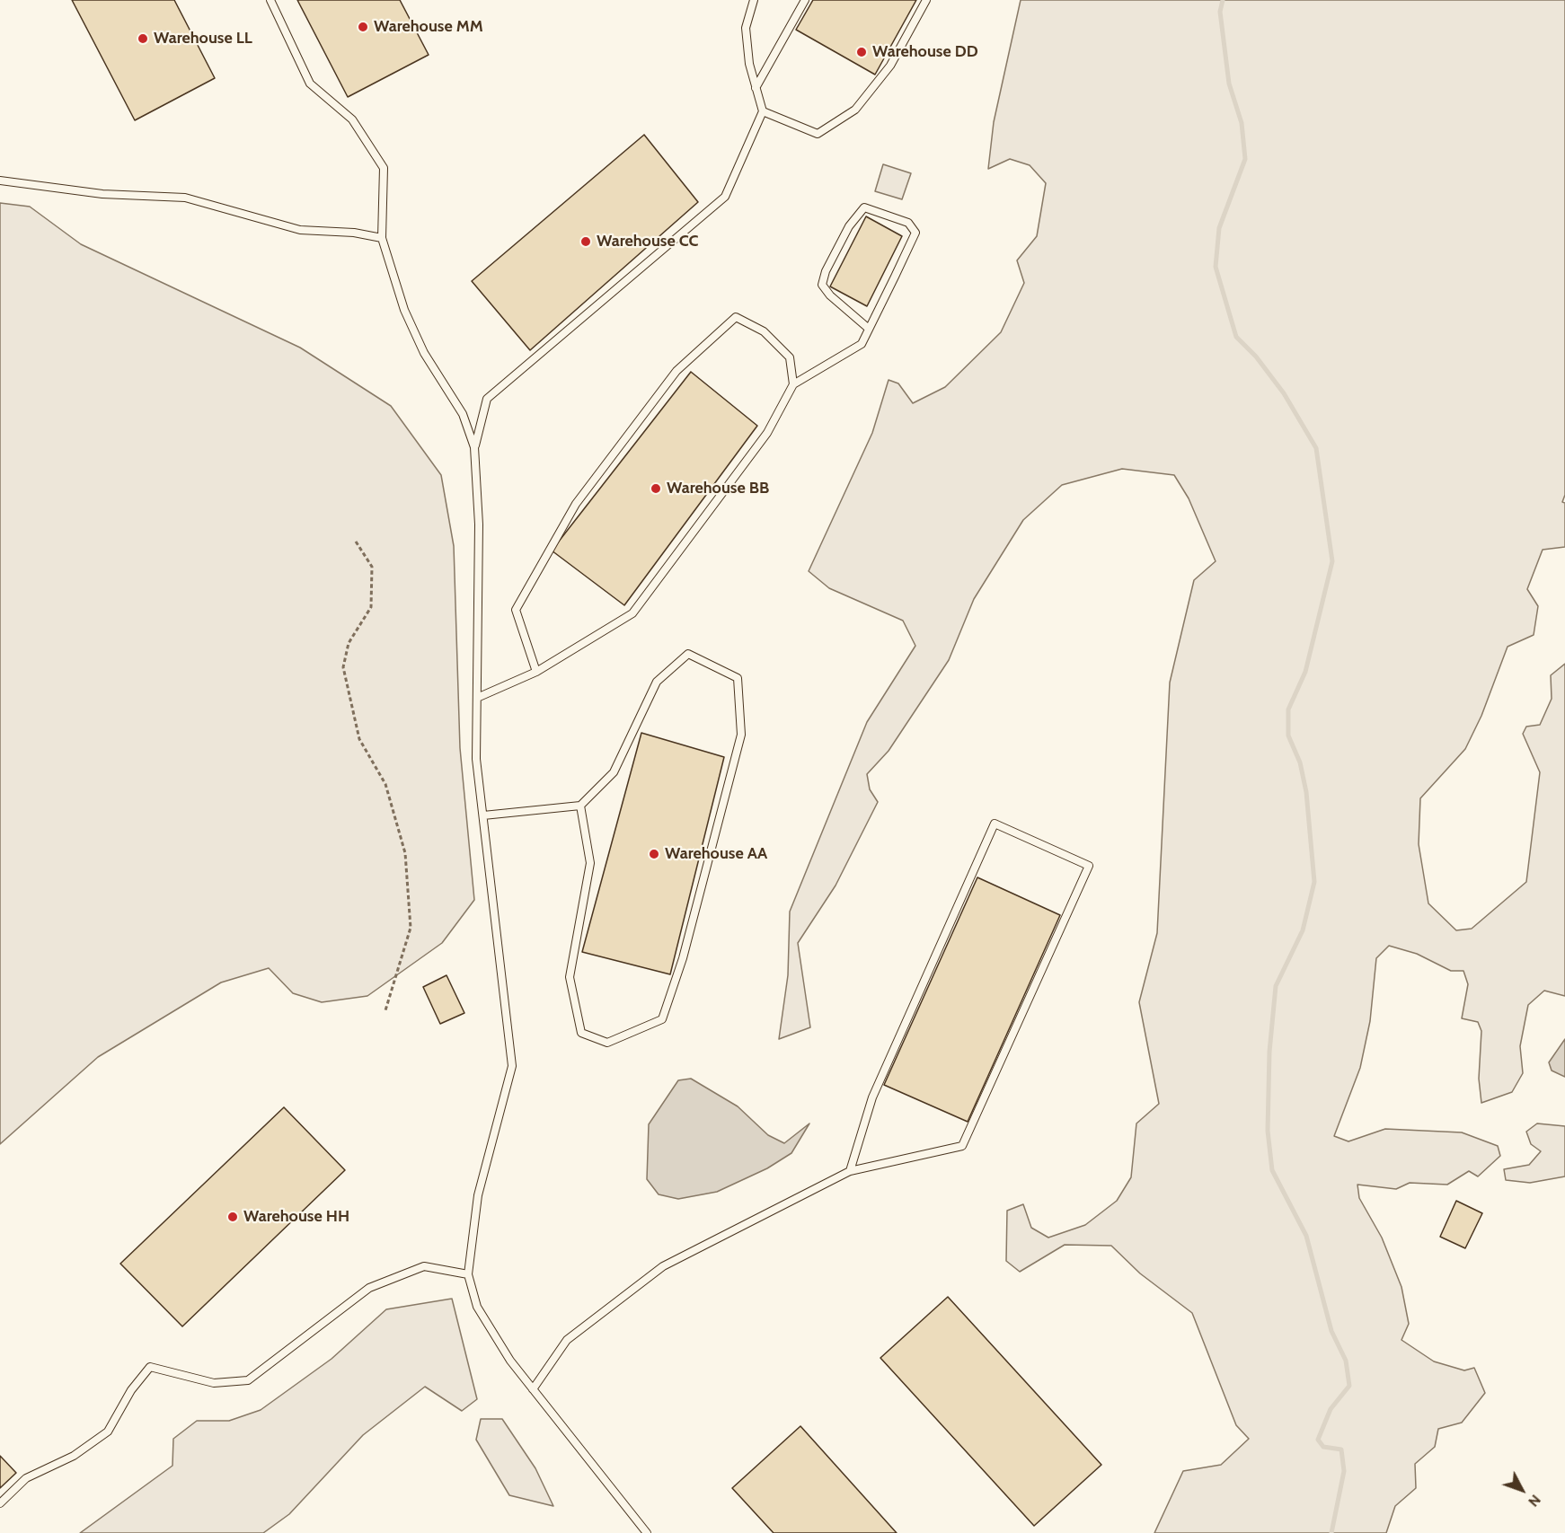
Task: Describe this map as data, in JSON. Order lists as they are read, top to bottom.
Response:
{
  "places": [
    "Warehouse MM",
    "Warehouse LL",
    "Warehouse DD",
    "Warehouse CC",
    "Warehouse BB",
    "Warehouse AA",
    "Warehouse HH"
  ],
  "north": "bottom right"
}
